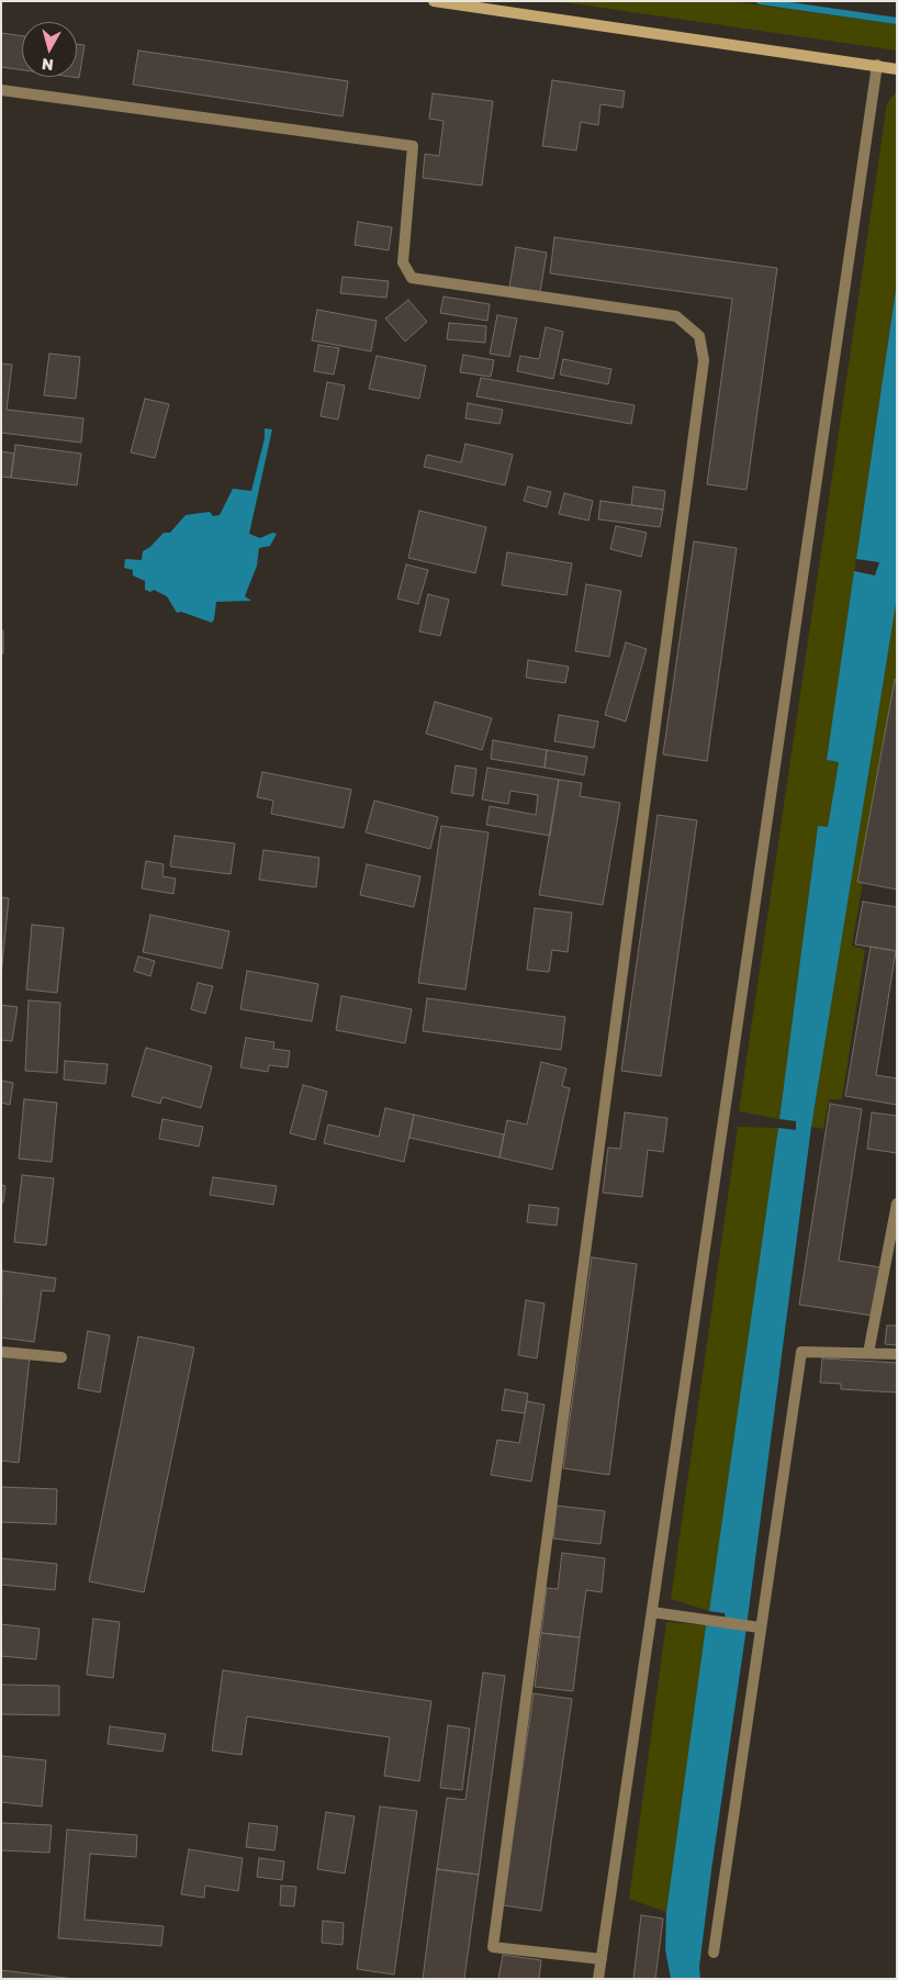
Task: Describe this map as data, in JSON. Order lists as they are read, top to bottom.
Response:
{
  "north": "bottom"
}
